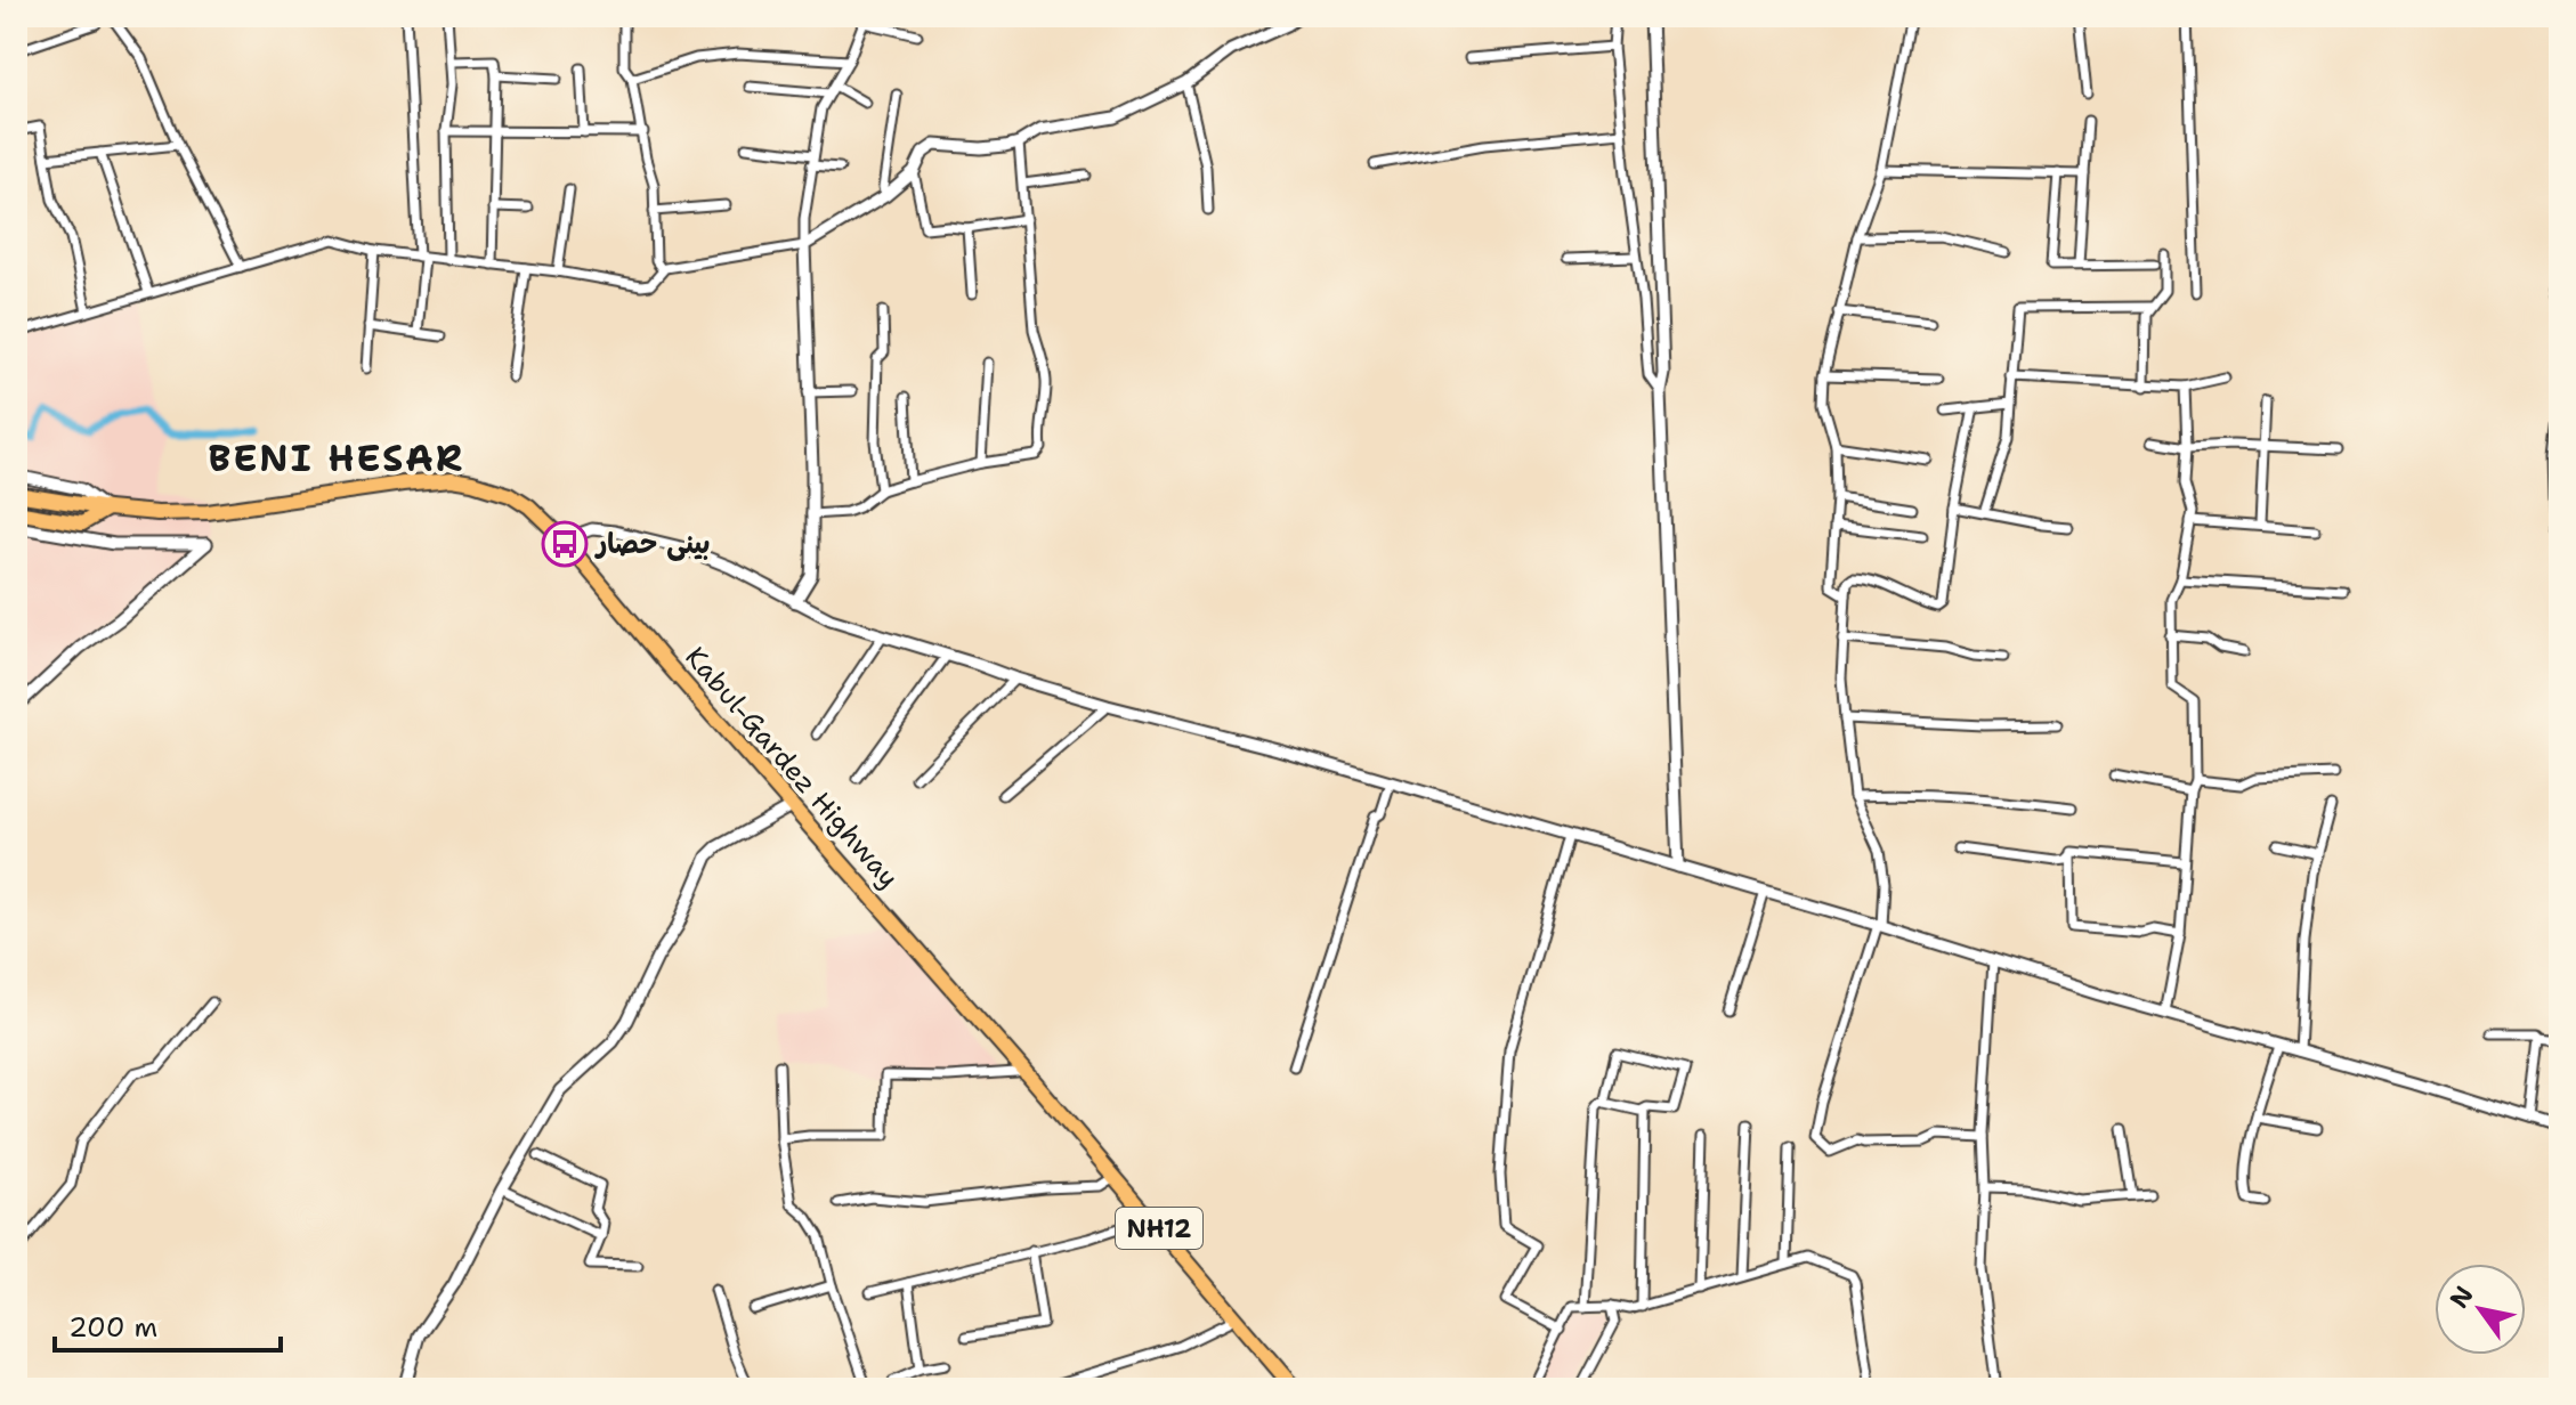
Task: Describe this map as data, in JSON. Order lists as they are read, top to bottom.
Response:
{
  "streets": {
    "highway": ["Kabul-Gardez Highway", "NH12"]
  },
  "crossings": [
    ["Kabul-Gardez Highway", "NH12"]
  ],
  "districts": ["BENI HESAR"],
  "places": {
    "bus stop": ["بینی حصار"]
  },
  "scale_bar": "200 m",
  "north": "top left"
}
